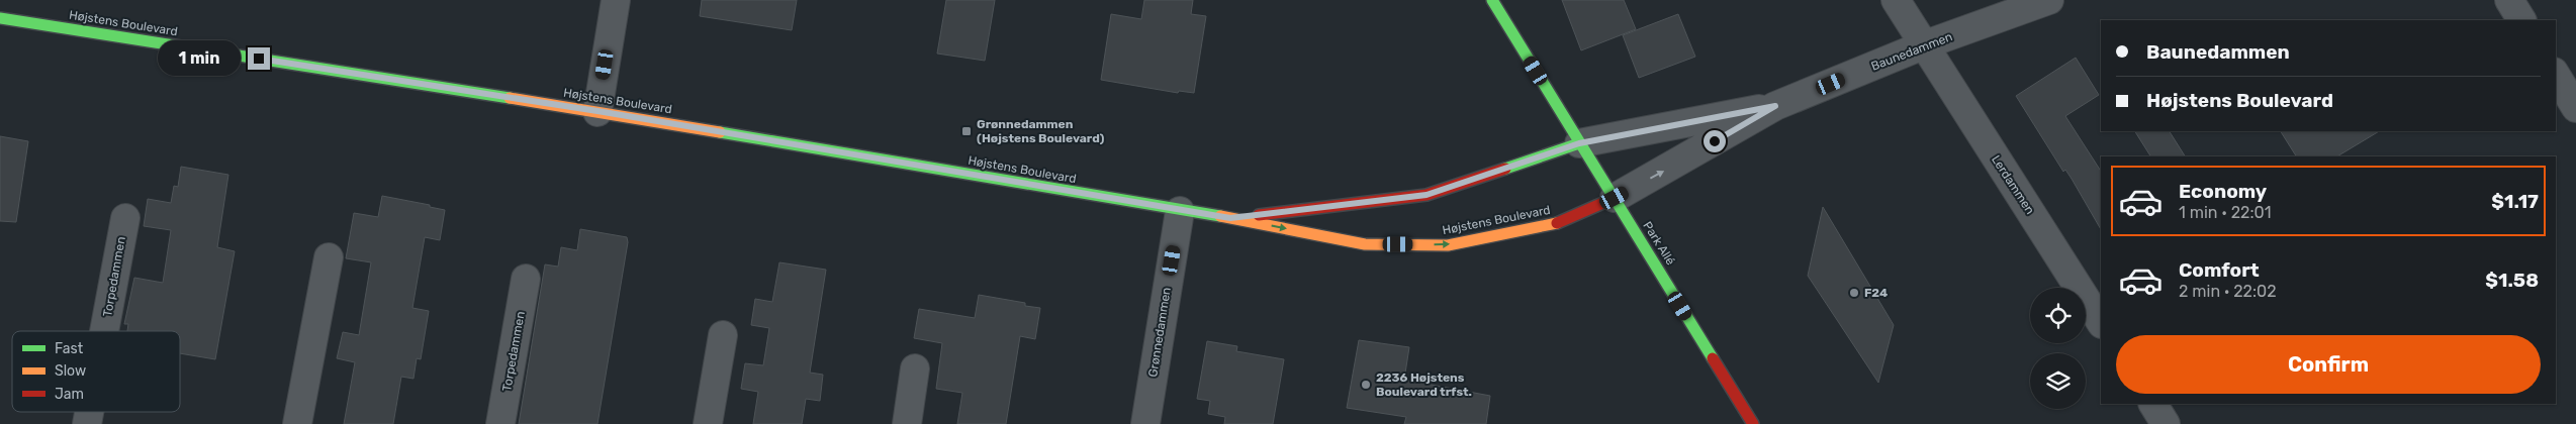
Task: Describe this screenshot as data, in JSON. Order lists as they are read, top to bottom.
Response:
{
  "streets": {
    "street": [
      "Højstens Boulevard",
      "Baunedammen",
      "Lerdammen",
      "Park Allé",
      "Torpedammen",
      "Grønnedammen"
    ]
  },
  "crossings": [
    ["Højstens Boulevard", "Baunedammen"],
    ["Højstens Boulevard", "Park Allé"],
    ["Højstens Boulevard", "Grønnedammen"],
    ["Baunedammen", "Lerdammen"],
    ["Baunedammen", "Park Allé"]
  ],
  "places": {
    "transit": ["Grønnedammen (Højstens Boulevard)"],
    "other": ["F24", "2236 Højstens Boulevard trfst."]
  },
  "legend": ["Fast", "Slow", "Jam"],
  "page": {
    "banner": ["Baunedammen", "Højstens Boulevard"],
    "bubble": "1 min",
    "list": [
      {
        "name": "Economy",
        "note": "1 min · 22:01",
        "value": "$1.17"
      },
      {
        "name": "Comfort",
        "note": "2 min · 22:02",
        "value": "$1.58"
      }
    ],
    "buttons": "Confirm"
  }
}
